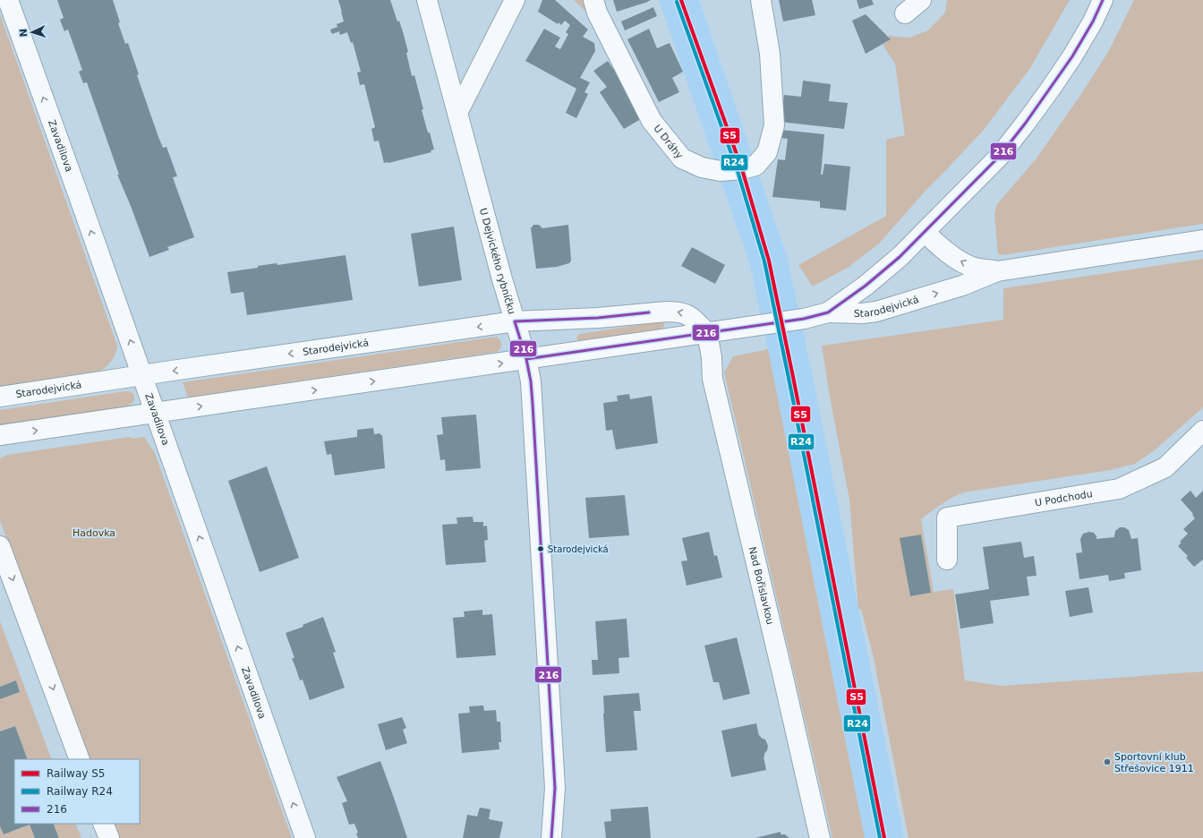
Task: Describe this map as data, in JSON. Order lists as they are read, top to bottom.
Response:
{
  "streets": {
    "street": [
      "U Dráhy",
      "Zavadilova",
      "U Dejvického rybníčku",
      "Starodejvická",
      "U Podchodu",
      "Nad Bořislavkou"
    ]
  },
  "crossings": [
    ["Zavadilova", "Starodejvická"],
    ["U Dejvického rybníčku", "Starodejvická"],
    ["Starodejvická", "Nad Bořislavkou"]
  ],
  "one_way": ["Zavadilova"],
  "parks": ["Hadovka"],
  "places": ["Starodejvická", "Sportovní klub Střešovice 1911"],
  "lines": ["rail line S5", "transit line 216", "rail line R24"],
  "legend": ["Railway S5", "Railway R24", "216"],
  "north": "left"
}
